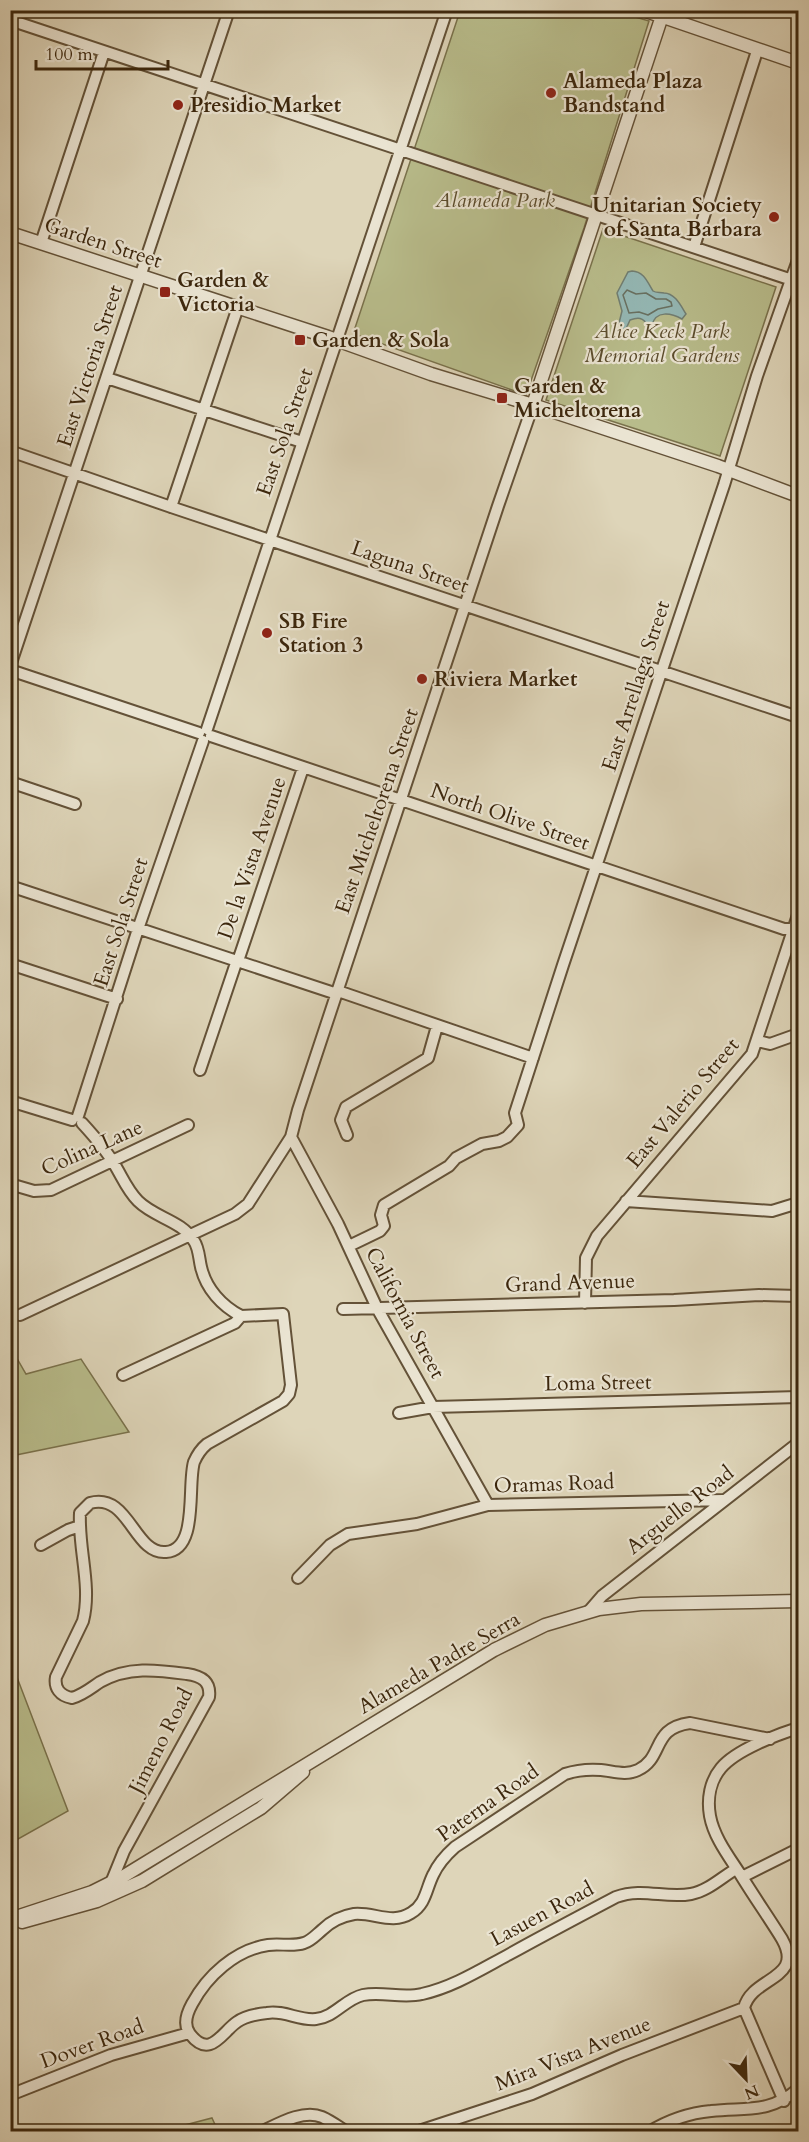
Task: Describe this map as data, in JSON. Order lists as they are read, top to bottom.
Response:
{
  "streets": {
    "street": [
      "Garden Street",
      "East Victoria Street",
      "East Sola Street",
      "Laguna Street",
      "East Arrellaga Street",
      "East Micheltorena Street",
      "North Olive Street",
      "De la Vista Avenue",
      "East Valerio Street",
      "Colina Lane",
      "Grand Avenue",
      "California Street",
      "Loma Street",
      "Oramas Road",
      "Arguello Road",
      "Alameda Padre Serra",
      "Jimeno Road",
      "Paterna Road",
      "Lasuen Road",
      "Dover Road",
      "Mira Vista Avenue"
    ]
  },
  "crossings": [
    ["Garden Street", "East Victoria Street"],
    ["Garden Street", "East Sola Street"],
    ["Garden Street", "East Arrellaga Street"],
    ["Garden Street", "East Micheltorena Street"],
    ["East Victoria Street", "Laguna Street"],
    ["East Victoria Street", "North Olive Street"],
    ["East Sola Street", "Laguna Street"],
    ["East Sola Street", "North Olive Street"],
    ["Laguna Street", "East Arrellaga Street"],
    ["Laguna Street", "East Micheltorena Street"],
    ["East Arrellaga Street", "North Olive Street"],
    ["East Arrellaga Street", "California Street"],
    ["East Micheltorena Street", "North Olive Street"],
    ["East Micheltorena Street", "California Street"],
    ["North Olive Street", "De la Vista Avenue"],
    ["North Olive Street", "East Valerio Street"],
    ["East Valerio Street", "Grand Avenue"],
    ["Grand Avenue", "California Street"],
    ["California Street", "Loma Street"],
    ["California Street", "Oramas Road"],
    ["Oramas Road", "Arguello Road"],
    ["Arguello Road", "Alameda Padre Serra"],
    ["Alameda Padre Serra", "Jimeno Road"],
    ["Paterna Road", "Lasuen Road"],
    ["Paterna Road", "Dover Road"],
    ["Lasuen Road", "Dover Road"]
  ],
  "parks": ["Alameda Park", "Alice Keck Park Memorial Gardens"],
  "places": {
    "other": [
      "Alameda Plaza Bandstand",
      "Presidio Market",
      "Unitarian Society of Santa Barbara",
      "SB Fire Station 3",
      "Riviera Market"
    ],
    "transit": ["Garden & Victoria", "Garden & Sola", "Garden & Micheltorena"]
  },
  "scale_bar": "100 m",
  "north": "bottom right"
}
